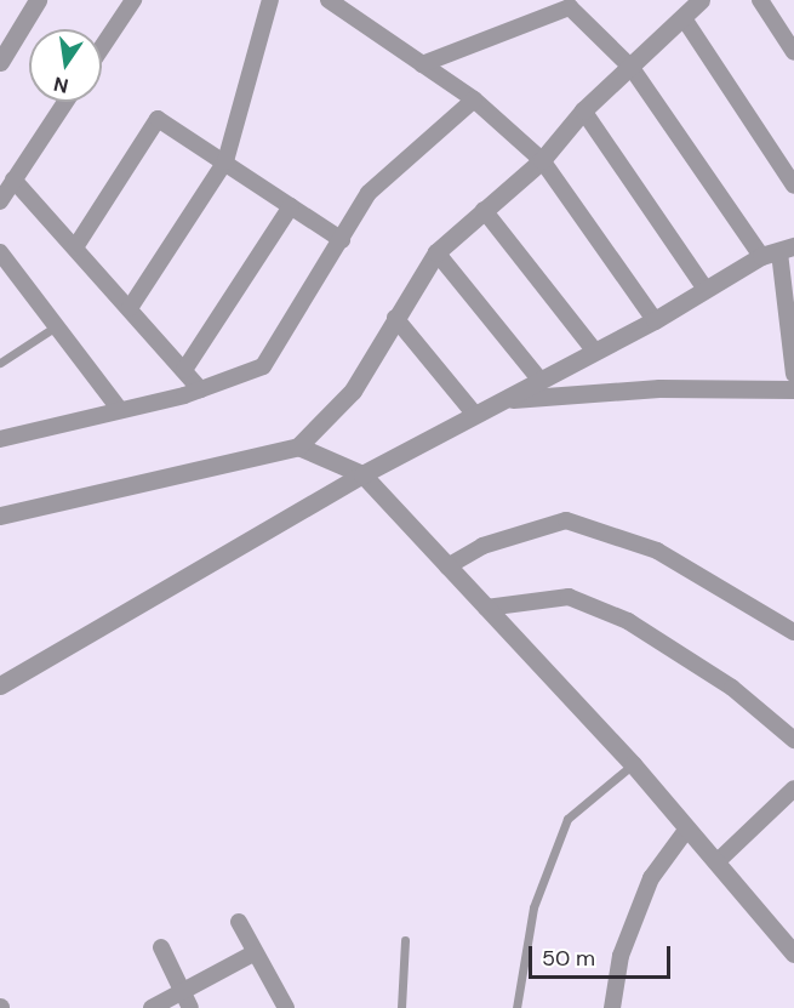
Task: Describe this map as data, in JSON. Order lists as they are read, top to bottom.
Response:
{
  "scale_bar": "50 m",
  "north": "bottom"
}
